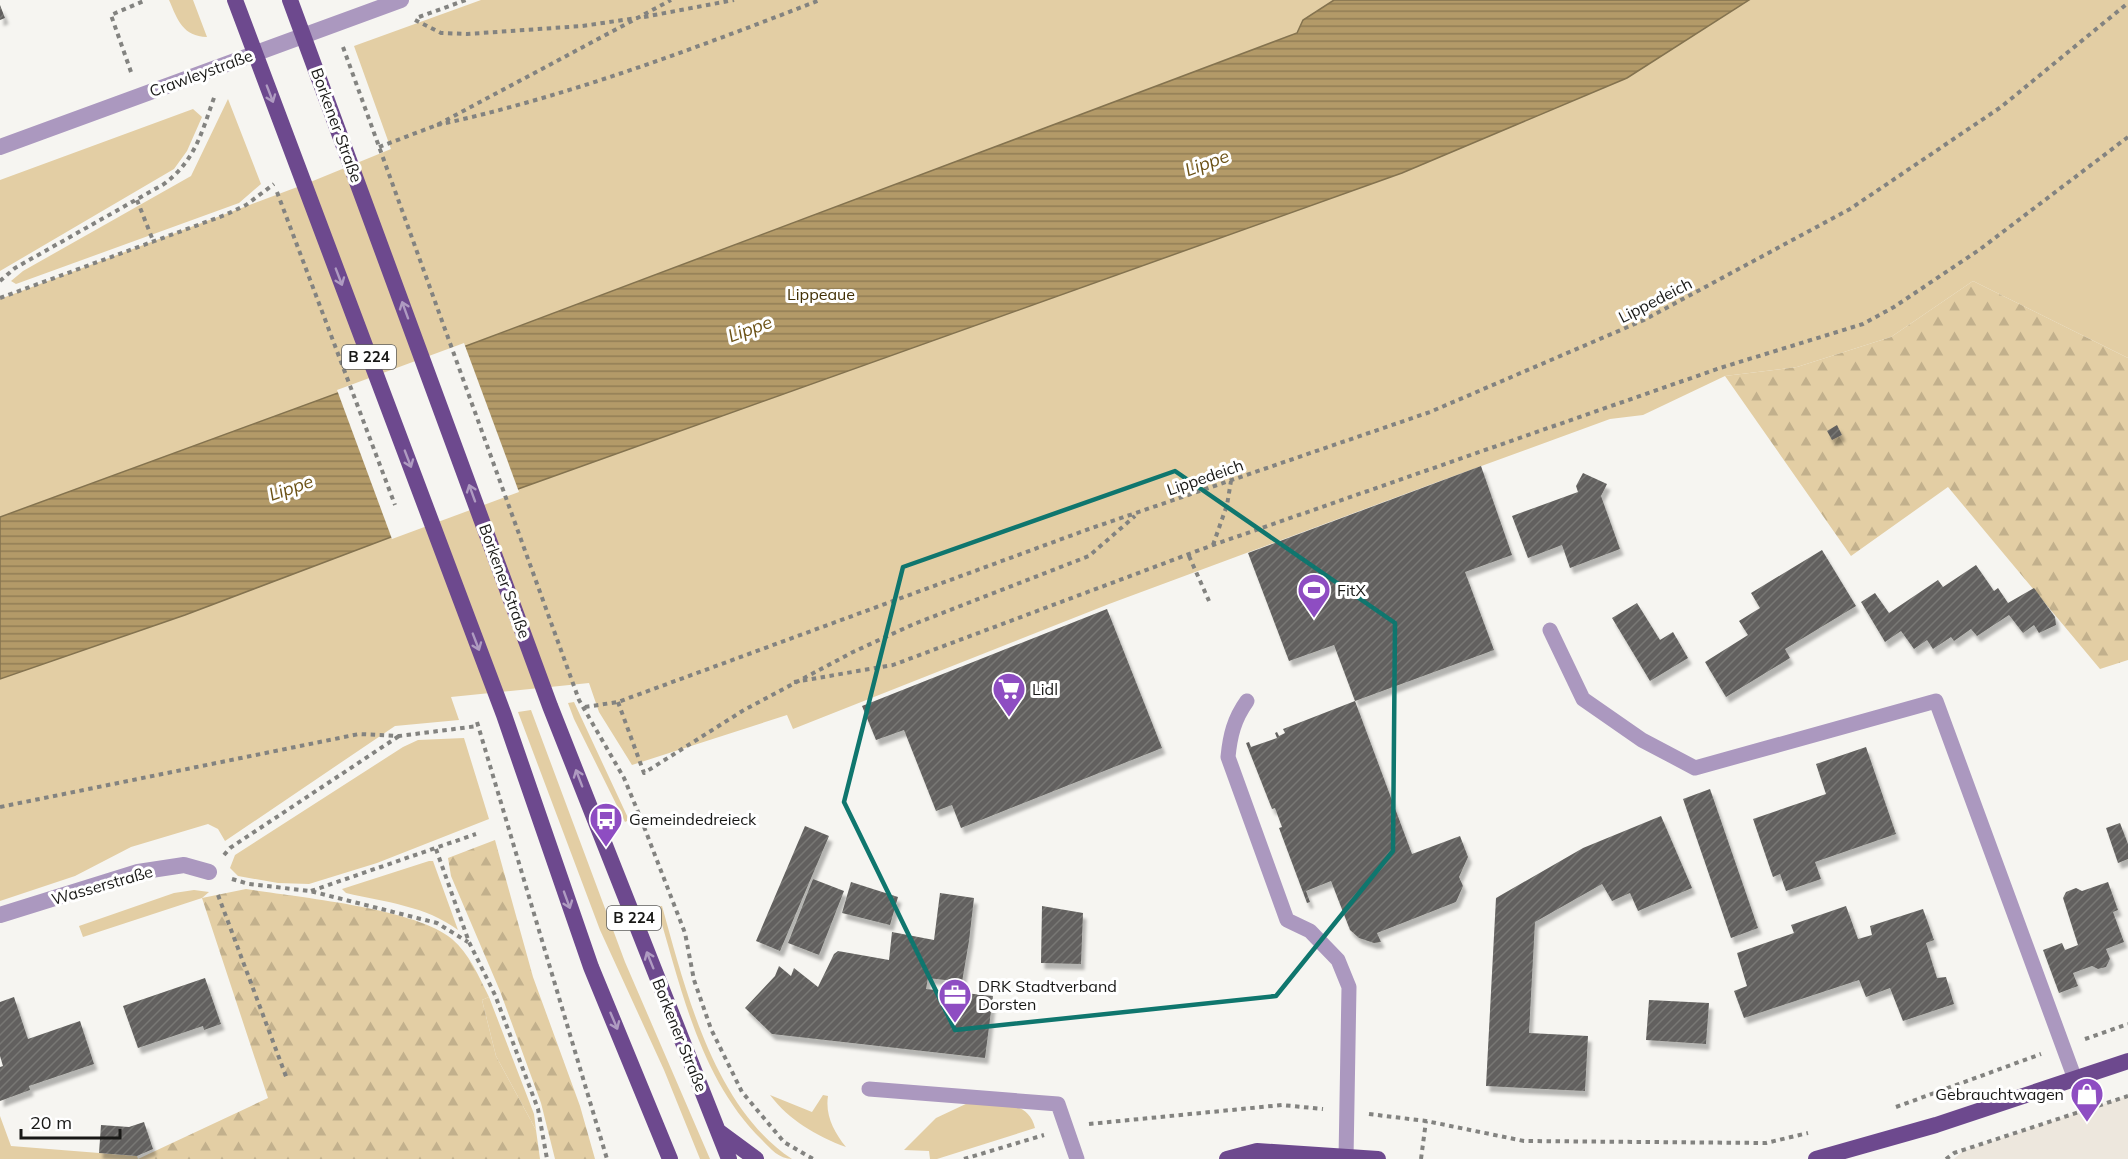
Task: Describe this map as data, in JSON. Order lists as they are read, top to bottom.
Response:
{
  "streets": {
    "main road": ["Borkener Straße", "B 224"],
    "street": ["Crawleystraße", "Wasserstraße"],
    "path": ["Lippedeich"]
  },
  "water": ["Lippe"],
  "parks": ["Lippeaue"],
  "places": {
    "sports": ["FitX"],
    "supermarket": ["Lidl"],
    "bus stop": ["Gemeindedreieck"],
    "office": ["DRK Stadtverband Dorsten"],
    "shop": ["Gebrauchtwagen"]
  },
  "scale_bar": "20 m"
}
